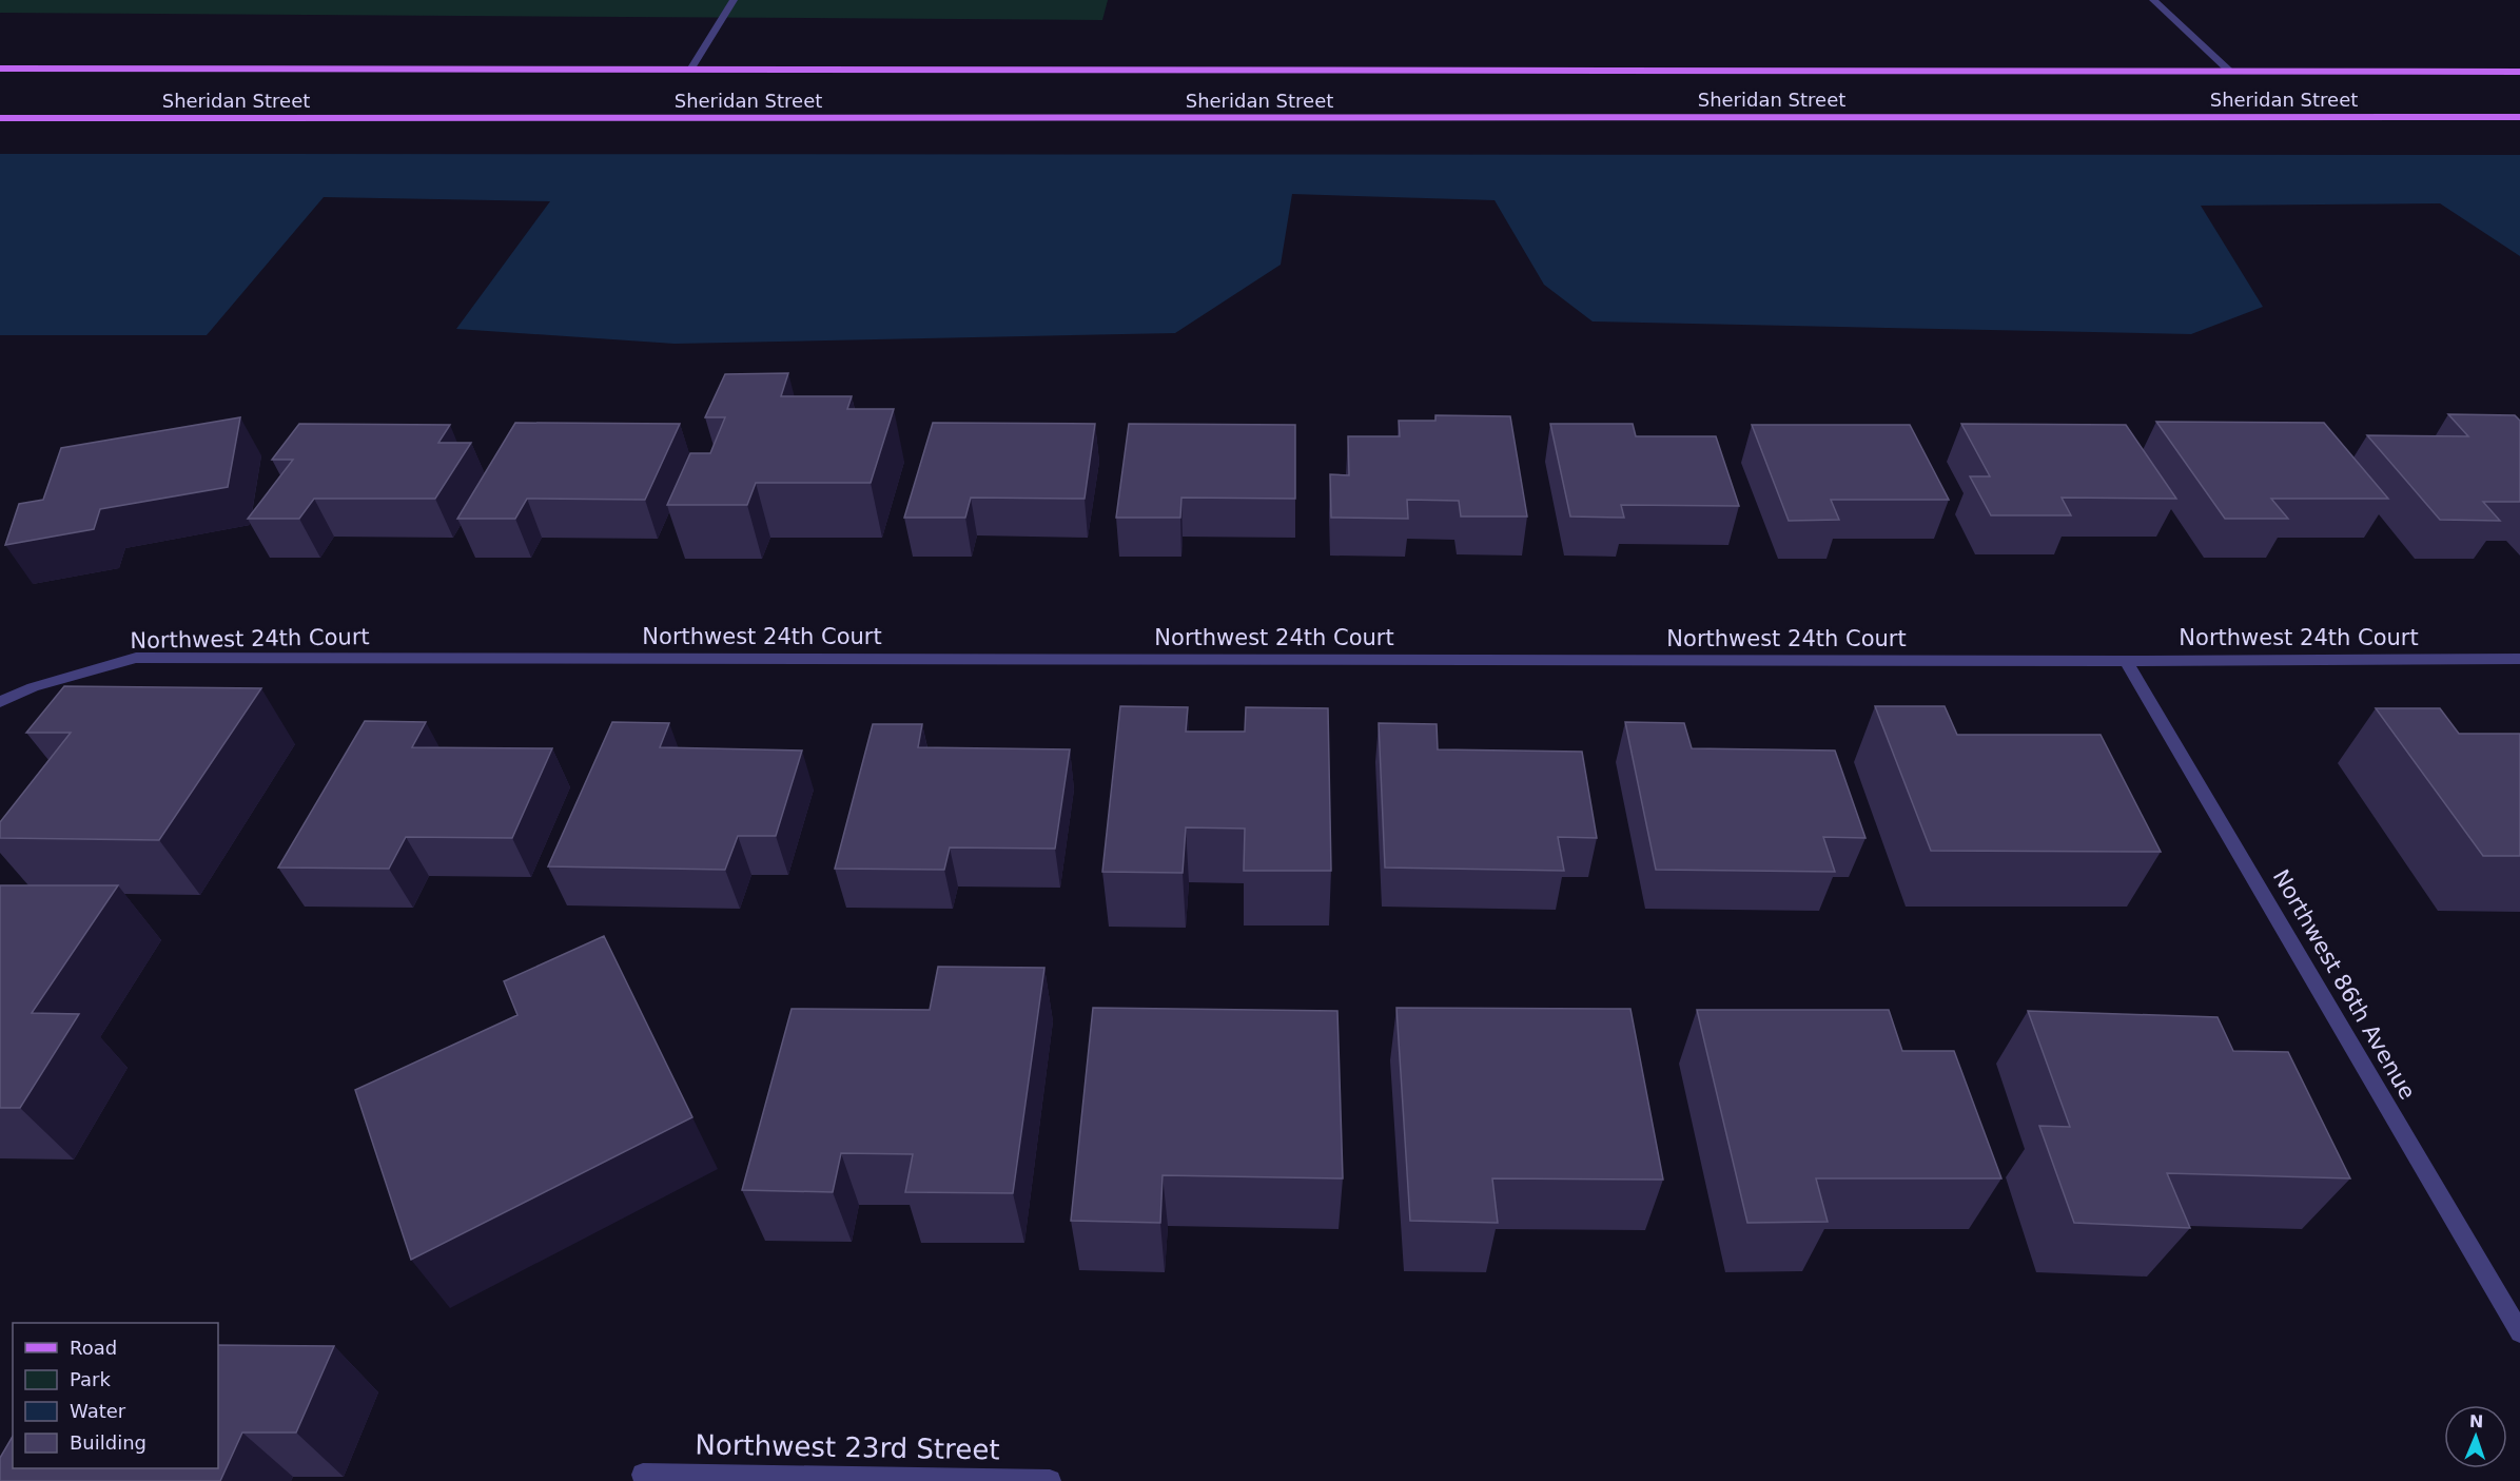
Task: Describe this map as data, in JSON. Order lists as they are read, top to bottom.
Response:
{
  "streets": {
    "main road": ["Sheridan Street"],
    "street": ["Northwest 24th Court", "Northwest 86th Avenue", "Northwest 23rd Street"]
  },
  "crossings": [
    ["Northwest 24th Court", "Northwest 86th Avenue"]
  ],
  "legend": [
    "Road",
    "Park",
    "Water",
    "Building"
  ],
  "north": "top"
}
